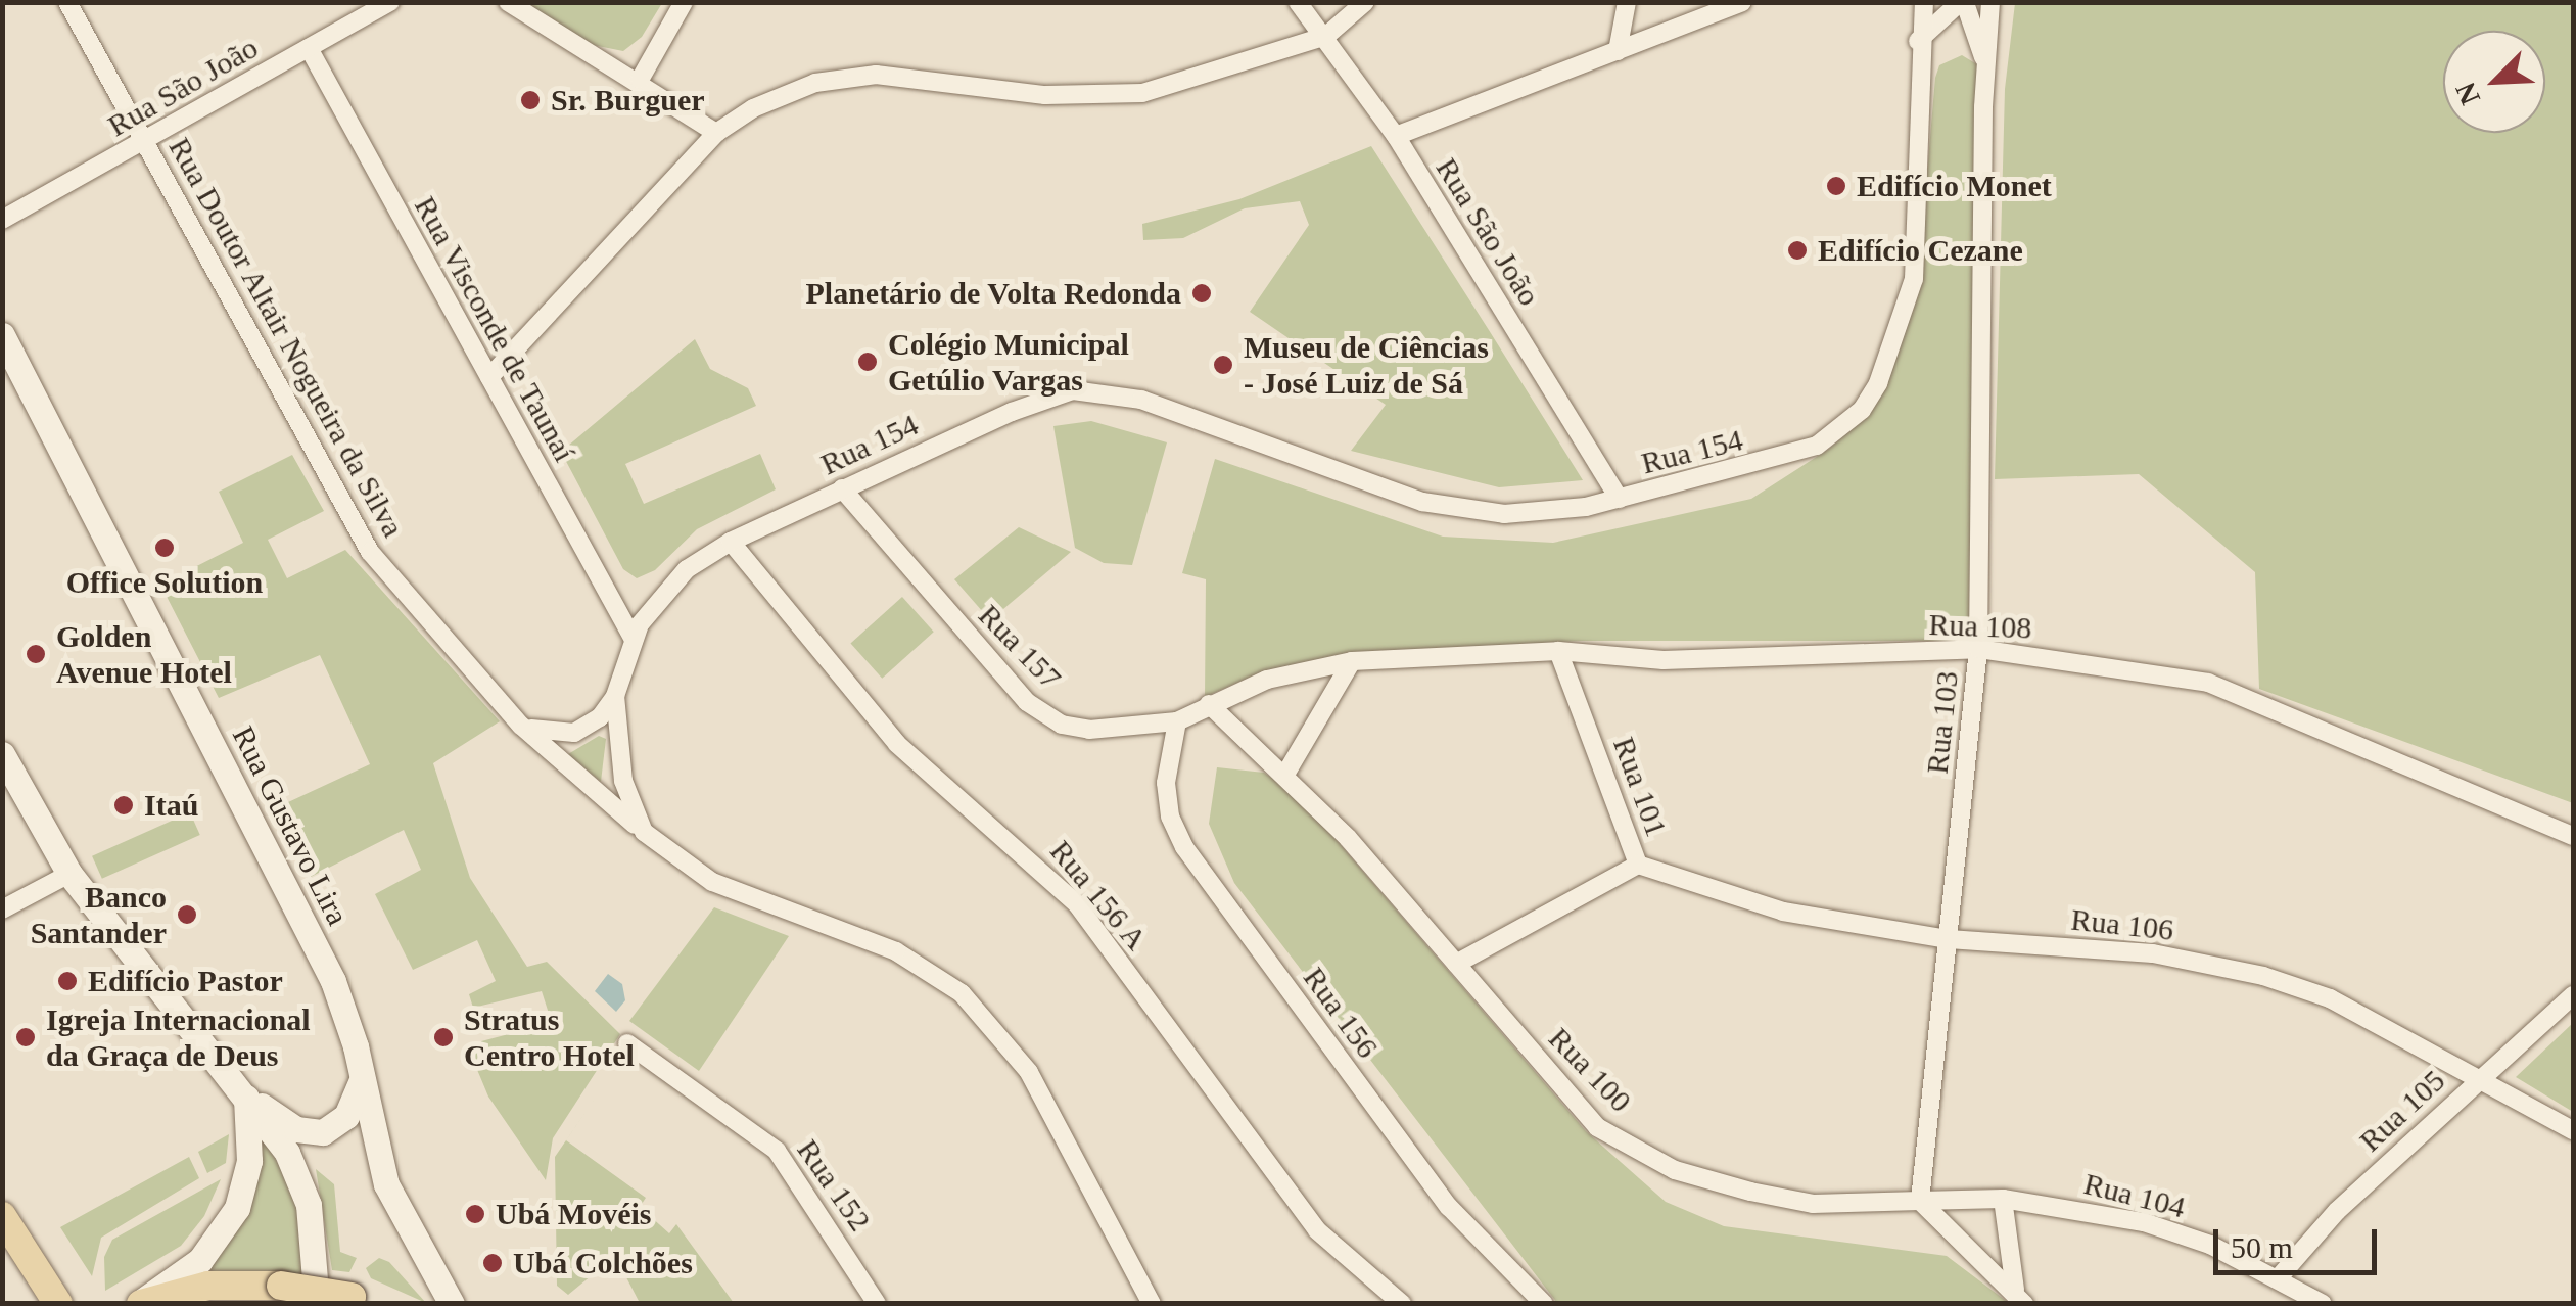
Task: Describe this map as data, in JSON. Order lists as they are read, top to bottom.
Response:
{
  "streets": {
    "main road": ["Rua Gustavo Lira"],
    "street": [
      "Rua São João",
      "Rua Visconde de Taunaí",
      "Rua Doutor Altair Nogueira da Silva",
      "Rua 154",
      "Rua 108",
      "Rua 157",
      "Rua 103",
      "Rua 101",
      "Rua 156 A",
      "Rua 106",
      "Rua 156",
      "Rua 100",
      "Rua 105",
      "Rua 152",
      "Rua 104"
    ]
  },
  "crossings": [
    ["Rua São João", "Rua Visconde de Taunaí"],
    ["Rua São João", "Rua Doutor Altair Nogueira da Silva"],
    ["Rua São João", "Rua 154"],
    ["Rua Visconde de Taunaí", "Rua 154"],
    ["Rua Doutor Altair Nogueira da Silva", "Rua 154"],
    ["Rua 154", "Rua 157"],
    ["Rua 154", "Rua 156 A"],
    ["Rua 108", "Rua 157"],
    ["Rua 108", "Rua 103"],
    ["Rua 108", "Rua 101"],
    ["Rua 108", "Rua 100"],
    ["Rua 157", "Rua 156"],
    ["Rua 157", "Rua 100"],
    ["Rua 103", "Rua 106"],
    ["Rua 103", "Rua 100"],
    ["Rua 103", "Rua 104"],
    ["Rua 101", "Rua 106"],
    ["Rua 101", "Rua 100"],
    ["Rua 106", "Rua 105"],
    ["Rua 100", "Rua 104"],
    ["Rua 105", "Rua 104"]
  ],
  "places": [
    "Sr. Burguer",
    "Edifício Monet",
    "Edifício Cezane",
    "Planetário de Volta Redonda",
    "Colégio Municipal Getúlio Vargas",
    "Museu de Ciências - José Luiz de Sá",
    "Office Solution",
    "Golden Avenue Hotel",
    "Itaú",
    "Banco Santander",
    "Edifício Pastor",
    "Igreja Internacional da Graça de Deus",
    "Stratus Centro Hotel",
    "Ubá Movéis",
    "Ubá Colchões"
  ],
  "scale_bar": "50 m",
  "north": "bottom left"
}
